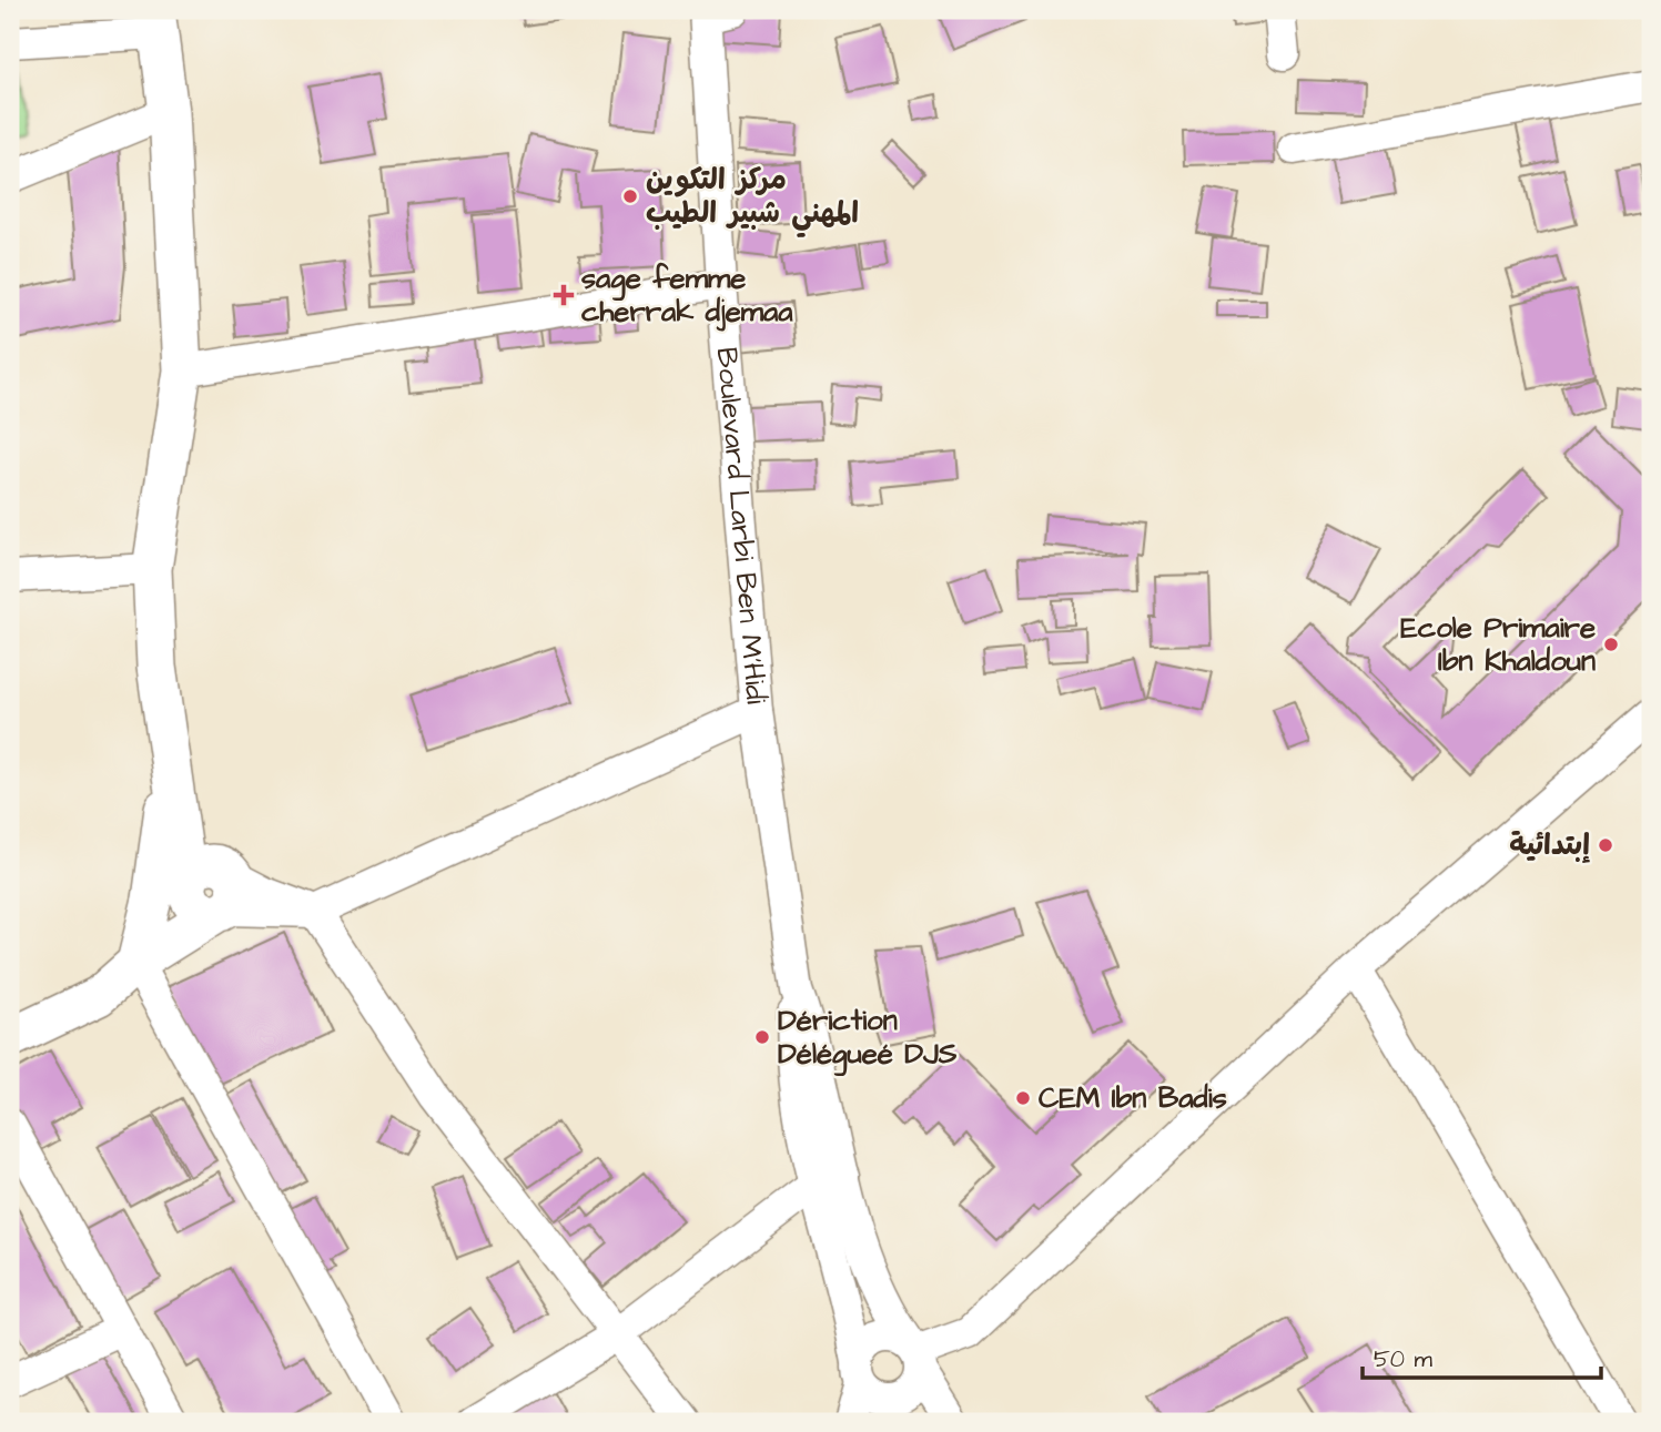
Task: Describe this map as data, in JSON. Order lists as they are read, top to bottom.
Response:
{
  "streets": {
    "street": ["Boulevard Larbi Ben M'Hidi"]
  },
  "places": {
    "other": [
      "مركز التكوين المهني شبير الطيب",
      "Ecole Primaire Ibn Khaldoun",
      "إبتدائية",
      "Dériction Délégueé DJS",
      "CEM Ibn Badis"
    ],
    "health": ["sage femme cherrak djemaa"]
  },
  "scale_bar": "50 m"
}
